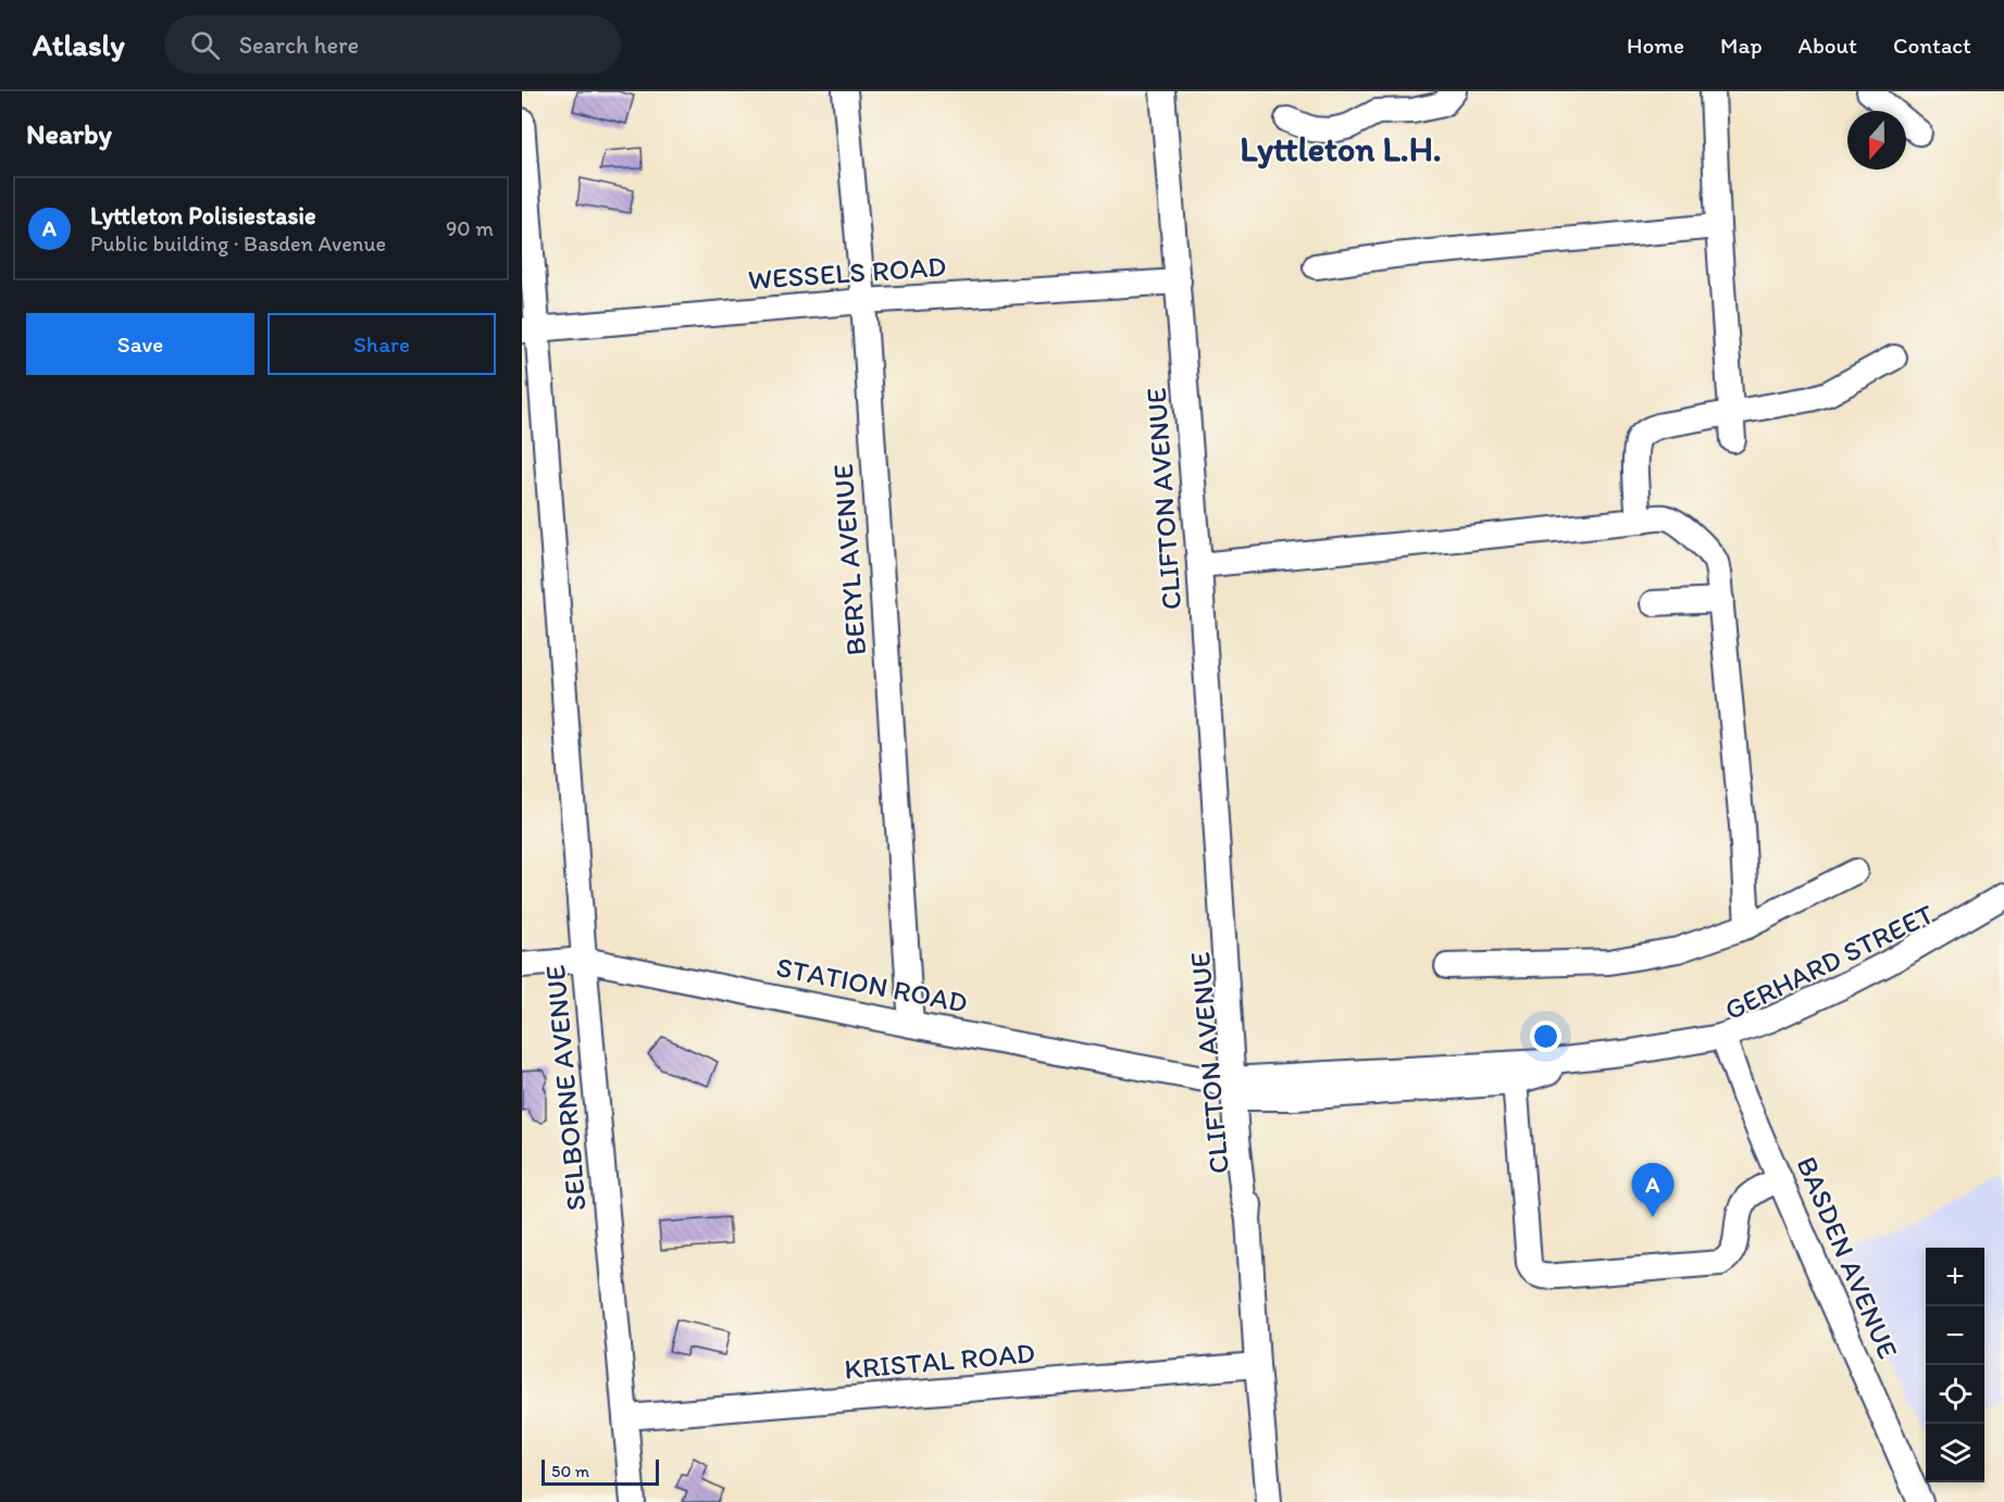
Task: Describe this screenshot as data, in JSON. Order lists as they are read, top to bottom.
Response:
{
  "streets": {
    "street": [
      "WESSELS ROAD",
      "CLIFTON AVENUE",
      "BERYL AVENUE",
      "GERHARD STREET",
      "STATION ROAD",
      "SELBORNE AVENUE",
      "BASDEN AVENUE",
      "KRISTAL ROAD"
    ]
  },
  "crossings": [
    ["WESSELS ROAD", "CLIFTON AVENUE"],
    ["WESSELS ROAD", "BERYL AVENUE"],
    ["WESSELS ROAD", "SELBORNE AVENUE"],
    ["CLIFTON AVENUE", "GERHARD STREET"],
    ["CLIFTON AVENUE", "STATION ROAD"],
    ["CLIFTON AVENUE", "KRISTAL ROAD"],
    ["BERYL AVENUE", "STATION ROAD"],
    ["GERHARD STREET", "STATION ROAD"],
    ["GERHARD STREET", "BASDEN AVENUE"],
    ["STATION ROAD", "SELBORNE AVENUE"],
    ["SELBORNE AVENUE", "KRISTAL ROAD"]
  ],
  "districts": ["Lyttleton L.H."],
  "scale_bar": "50 m",
  "north": "bottom",
  "page": {
    "header": "Atlasly",
    "search": "Search here",
    "nav": [
      "Home",
      "Map",
      "About",
      "Contact"
    ],
    "heading": "Nearby",
    "list": [
      {
        "mark": "A",
        "name": "Lyttleton Polisiestasie",
        "note": "Public building · Basden Avenue",
        "value": "90 m"
      }
    ],
    "buttons": ["Save", "Share"],
    "pins": "A",
    "map_buttons": ["+", "−"],
    "scale": "50 m"
  }
}
